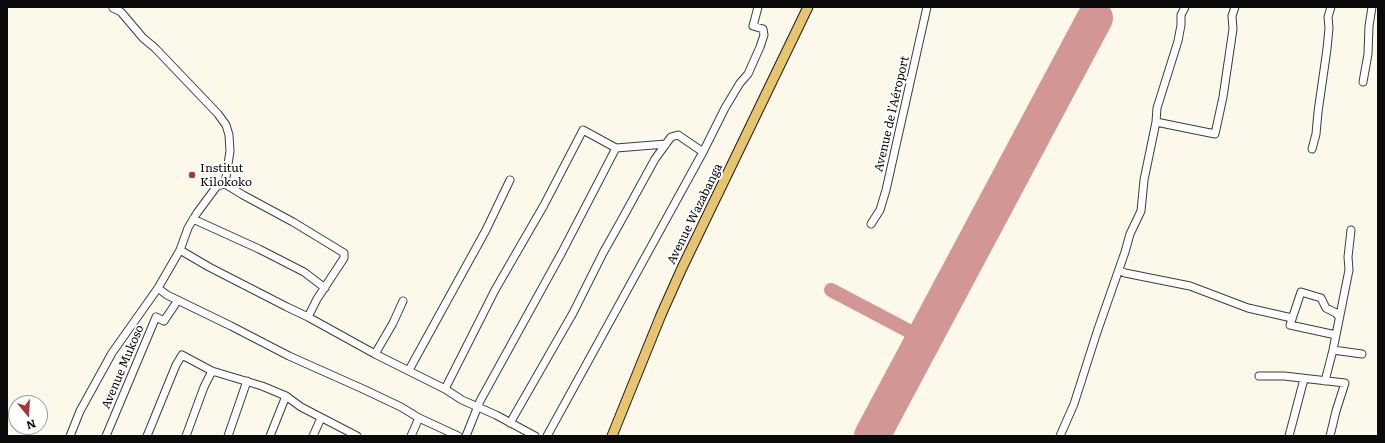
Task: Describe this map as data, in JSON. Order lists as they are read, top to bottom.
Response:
{
  "streets": {
    "main road": ["Avenue Wazabanga"],
    "street": ["Avenue de l'Aéroport", "Avenue Mukoso"]
  },
  "places": ["Institut Kilokoko"],
  "north": "bottom"
}
